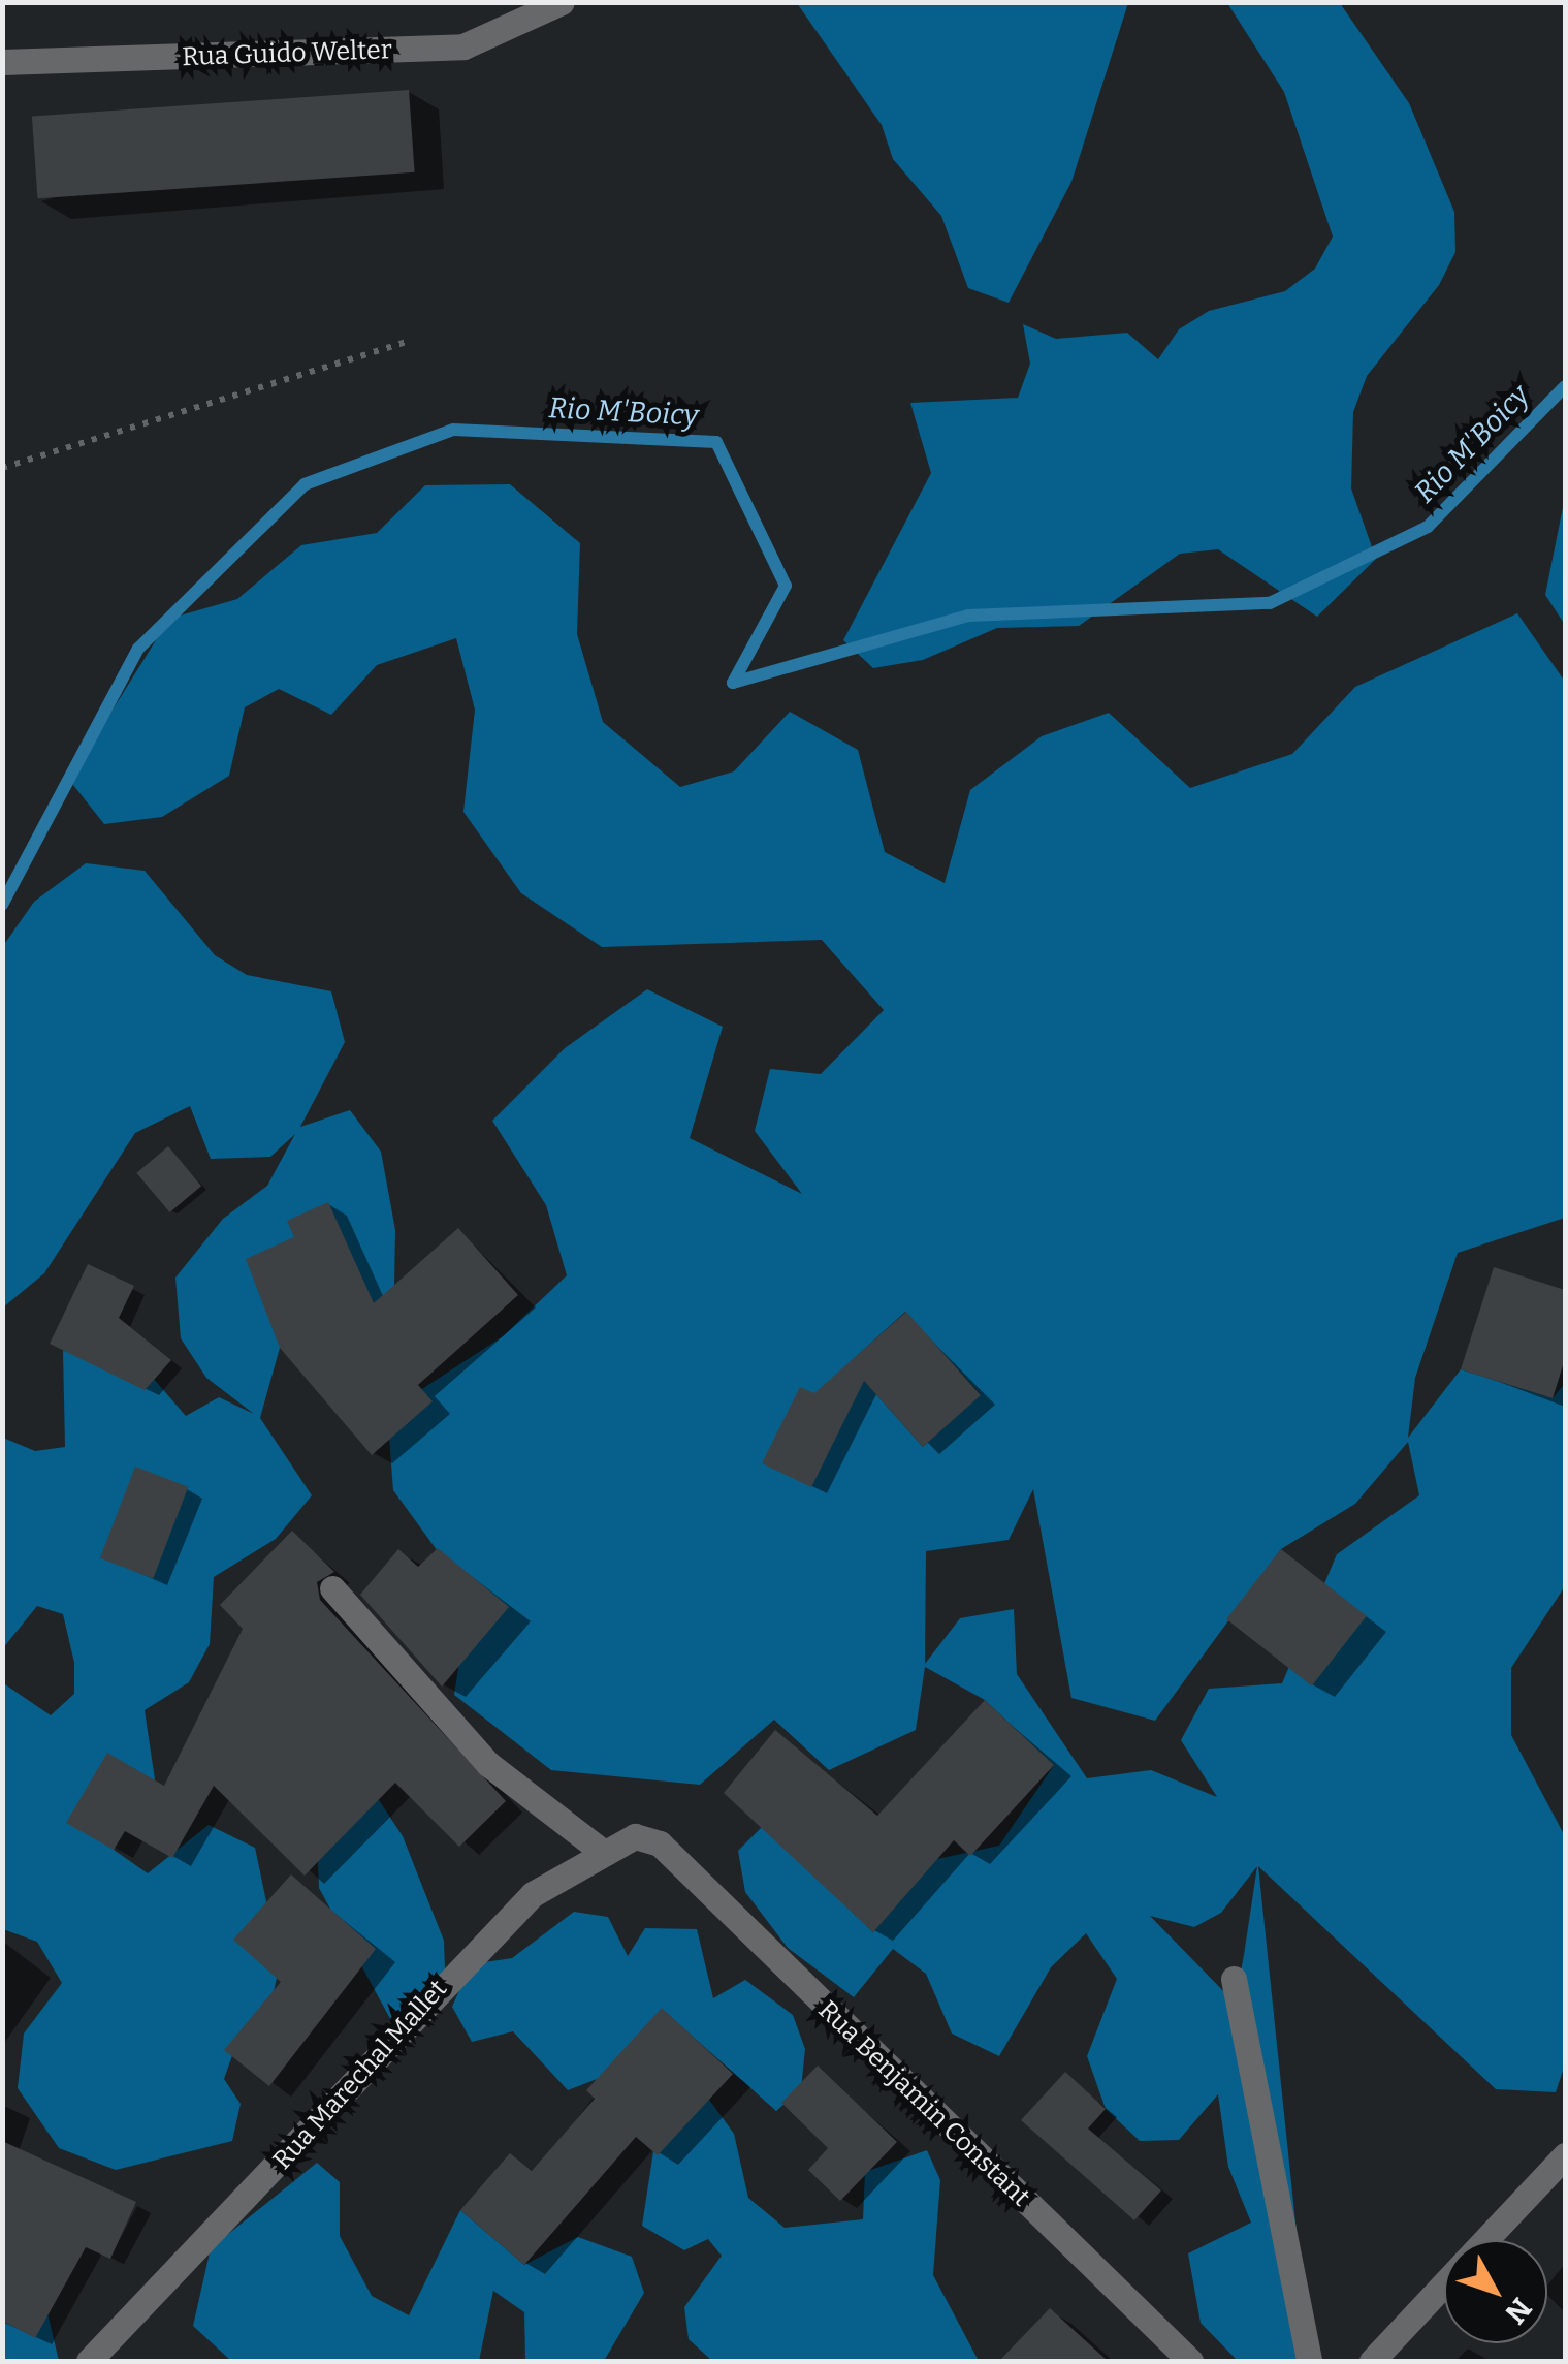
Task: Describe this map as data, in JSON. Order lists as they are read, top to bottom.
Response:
{
  "streets": {
    "street": ["Rua Guido Welter", "Rua Marechal Mallet", "Rua Benjamin Constant"]
  },
  "crossings": [
    ["Rua Marechal Mallet", "Rua Benjamin Constant"]
  ],
  "water": ["Rio M'Boicy"],
  "north": "bottom right"
}
